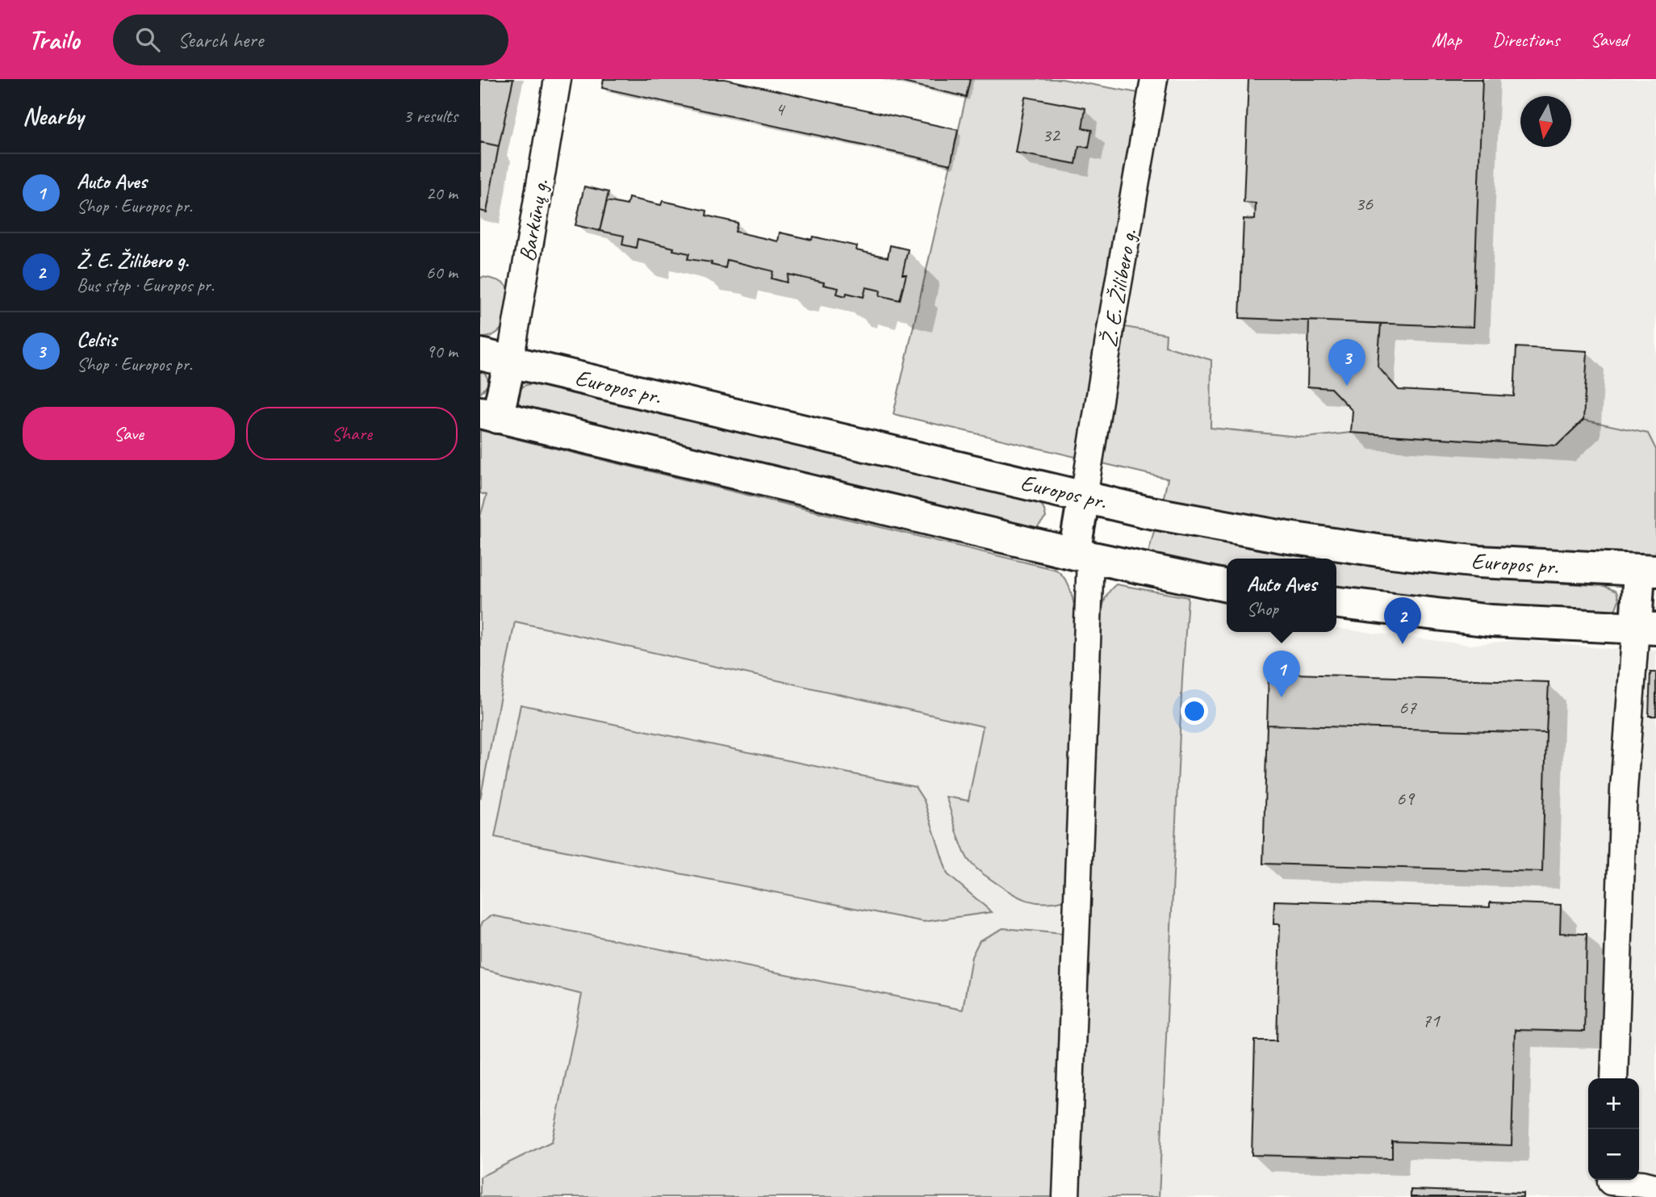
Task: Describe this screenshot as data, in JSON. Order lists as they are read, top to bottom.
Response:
{
  "streets": {
    "main road": ["Europos pr."],
    "street": ["Barkūnų g.", "Ž. E. Žilibero g."]
  },
  "crossings": [
    ["Barkūnų g.", "Europos pr."],
    ["Ž. E. Žilibero g.", "Europos pr."]
  ],
  "house_numbers": [
    "4",
    "32",
    "36",
    "67",
    "69",
    "71"
  ],
  "north": "bottom",
  "page": {
    "header": "Trailo",
    "search": "Search here",
    "nav": ["Map", "Directions", "Saved"],
    "heading": ["Nearby", "3 results"],
    "list": [
      {
        "mark": "1",
        "name": "Auto Aves",
        "note": "Shop · Europos pr.",
        "value": "20 m"
      },
      {
        "mark": "2",
        "name": "Ž. E. Žilibero g.",
        "note": "Bus stop · Europos pr.",
        "value": "60 m"
      },
      {
        "mark": "3",
        "name": "Celsis",
        "note": "Shop · Europos pr.",
        "value": "90 m"
      }
    ],
    "pins": ["3", "2", "1"],
    "buttons": ["Save", "Share"],
    "popup": ["Auto Aves", "Shop"],
    "map_buttons": ["+", "−"]
  }
}
